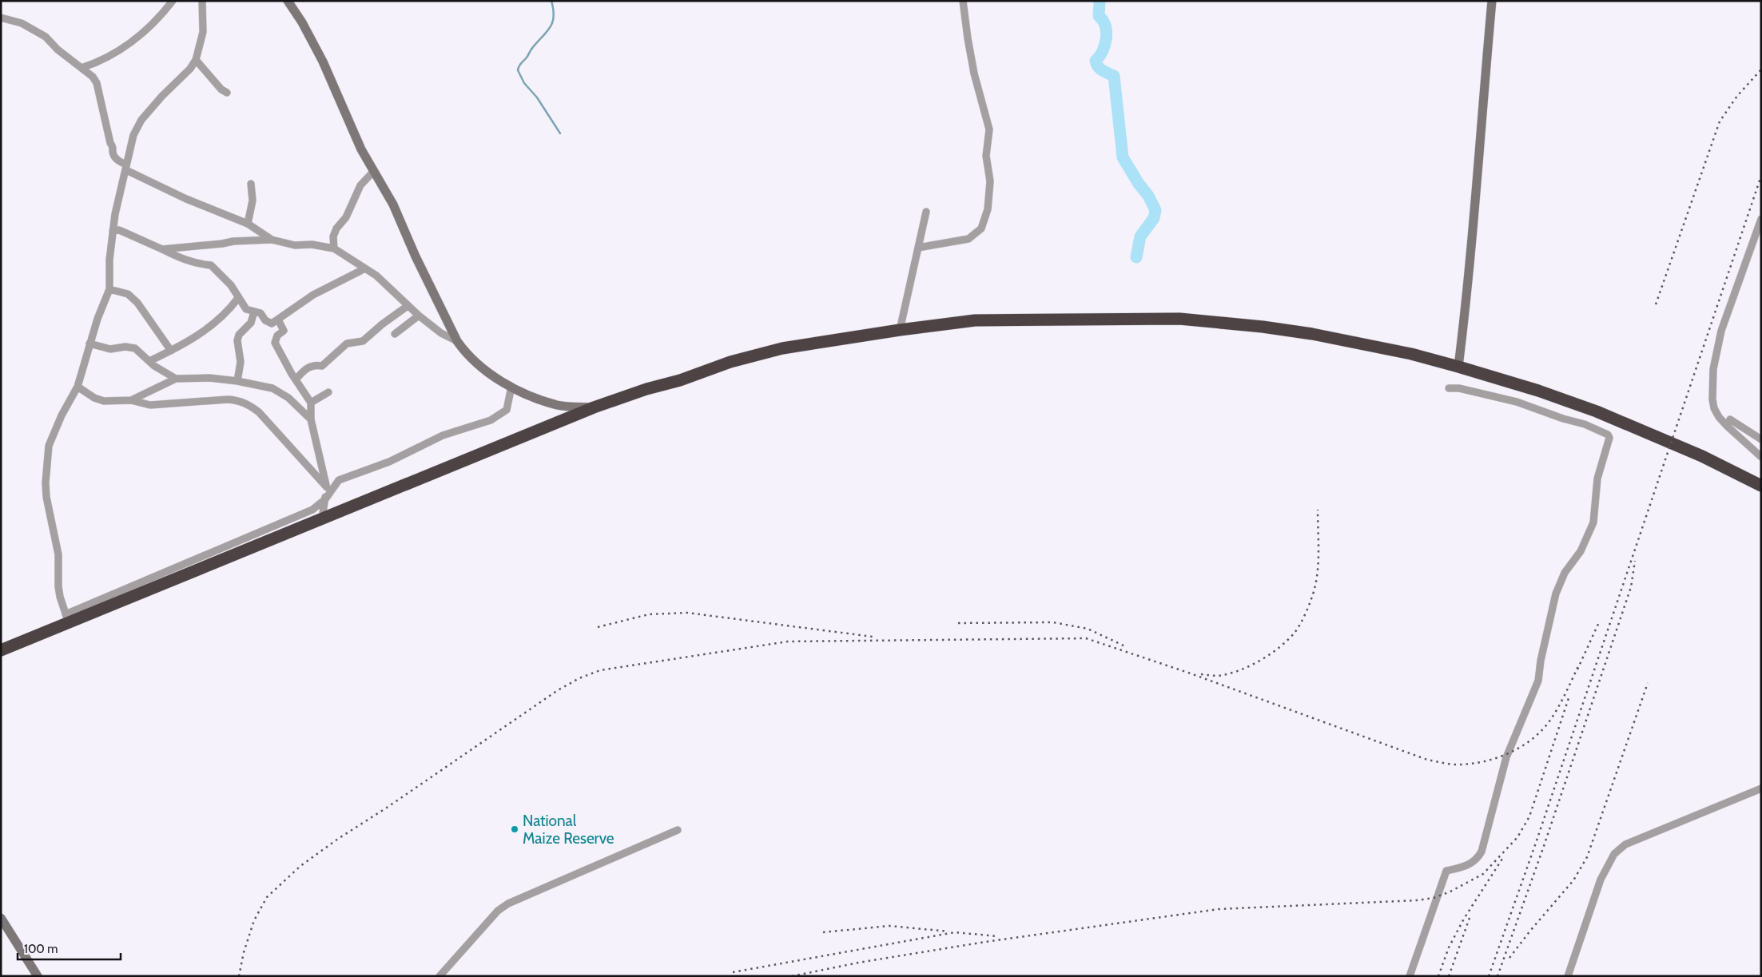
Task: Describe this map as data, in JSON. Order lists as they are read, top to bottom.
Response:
{
  "places": ["National Maize Reserve"],
  "scale_bar": "100 m"
}
